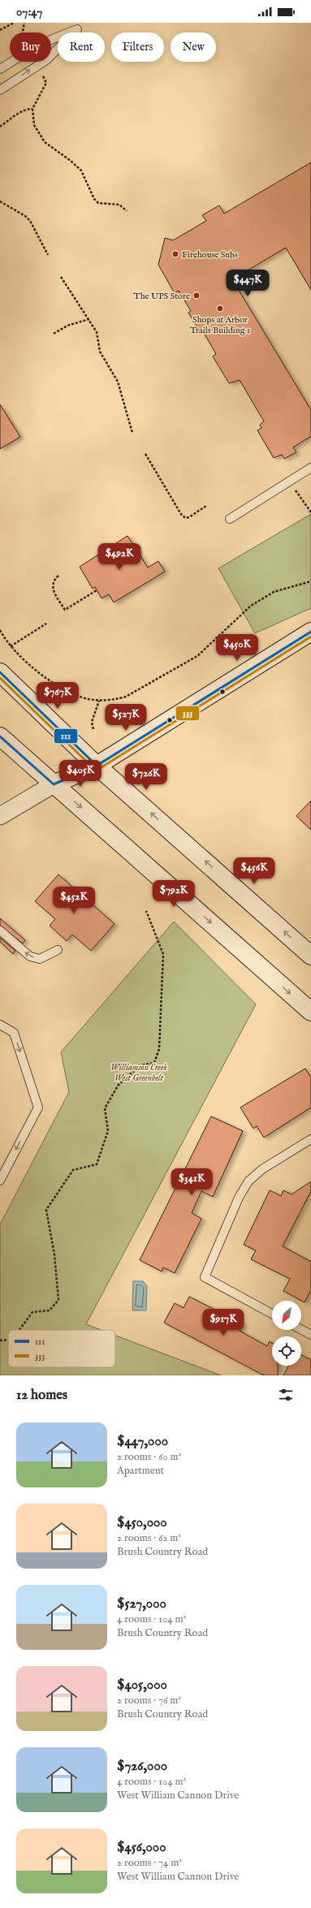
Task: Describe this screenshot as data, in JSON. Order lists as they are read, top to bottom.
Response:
{
  "parks": ["Williamson Creek West Greenbelt"],
  "places": ["Firehouse Subs", "The UPS Store", "Shops at Arbor Trails Building 1"],
  "lines": ["transit line 111", "transit line 333"],
  "legend": ["111", "333"],
  "north": "bottom left",
  "page": {
    "status": "07:47",
    "chip": [
      "Buy",
      "Rent",
      "Filters",
      "New"
    ],
    "price": [
      "$447K",
      "$492K",
      "$450K",
      "$767K",
      "$527K",
      "$405K",
      "$726K",
      "$456K",
      "$792K",
      "$452K",
      "$341K",
      "$917K"
    ],
    "heading": "12 homes",
    "list": [
      {
        "name": "$447,000",
        "note": "2 rooms · 60 m² · Apartment"
      },
      {
        "name": "$450,000",
        "note": "2 rooms · 62 m² · Brush Country Road"
      },
      {
        "name": "$527,000",
        "note": "4 rooms · 104 m² · Brush Country Road"
      },
      {
        "name": "$405,000",
        "note": "2 rooms · 76 m² · Brush Country Road"
      },
      {
        "name": "$726,000",
        "note": "4 rooms · 104 m² · West William Cannon Drive"
      },
      {
        "name": "$456,000",
        "note": "2 rooms · 74 m² · West William Cannon Drive"
      }
    ]
  }
}
